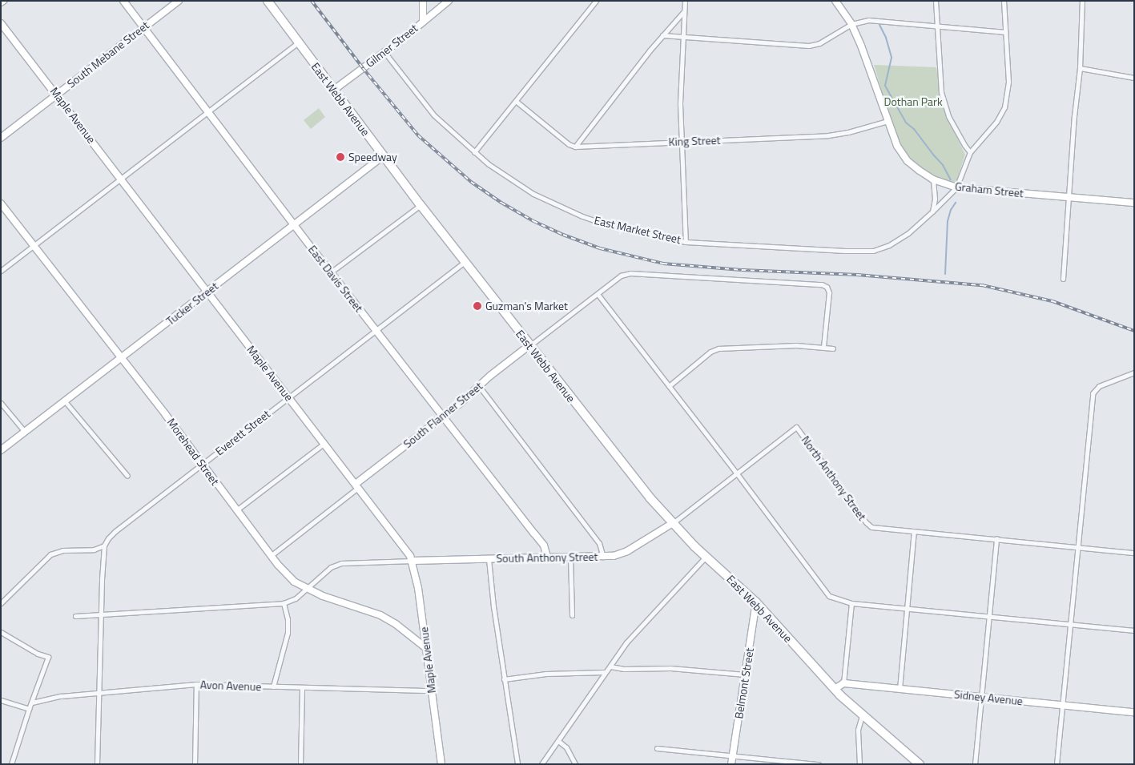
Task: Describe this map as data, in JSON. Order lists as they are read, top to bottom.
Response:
{
  "streets": {
    "highway": ["East Webb Avenue"],
    "street": [
      "Gilmer Street",
      "South Mebane Street",
      "Maple Avenue",
      "King Street",
      "Graham Street",
      "East Market Street",
      "East Davis Street",
      "Tucker Street",
      "South Flanner Street",
      "Everett Street",
      "Morehead Street",
      "North Anthony Street",
      "South Anthony Street",
      "Belmont Street",
      "Avon Avenue",
      "Sidney Avenue"
    ]
  },
  "crossings": [
    ["Gilmer Street", "East Webb Avenue"],
    ["Gilmer Street", "East Market Street"],
    ["South Mebane Street", "Maple Avenue"],
    ["South Mebane Street", "East Davis Street"],
    ["East Webb Avenue", "Tucker Street"],
    ["East Webb Avenue", "South Flanner Street"],
    ["East Webb Avenue", "Everett Street"],
    ["East Webb Avenue", "North Anthony Street"],
    ["East Webb Avenue", "South Anthony Street"],
    ["East Webb Avenue", "Belmont Street"],
    ["Maple Avenue", "Tucker Street"],
    ["Maple Avenue", "South Flanner Street"],
    ["Maple Avenue", "Everett Street"],
    ["Maple Avenue", "Morehead Street"],
    ["Maple Avenue", "South Anthony Street"],
    ["Maple Avenue", "Avon Avenue"],
    ["King Street", "Graham Street"],
    ["Graham Street", "East Market Street"],
    ["East Davis Street", "Tucker Street"],
    ["East Davis Street", "South Flanner Street"],
    ["East Davis Street", "Everett Street"],
    ["East Davis Street", "South Anthony Street"],
    ["Tucker Street", "Morehead Street"],
    ["South Flanner Street", "Morehead Street"],
    ["Everett Street", "Morehead Street"],
    ["North Anthony Street", "South Anthony Street"]
  ],
  "parks": ["Dothan Park"],
  "places": ["Speedway", "Guzman's Market"]
}
